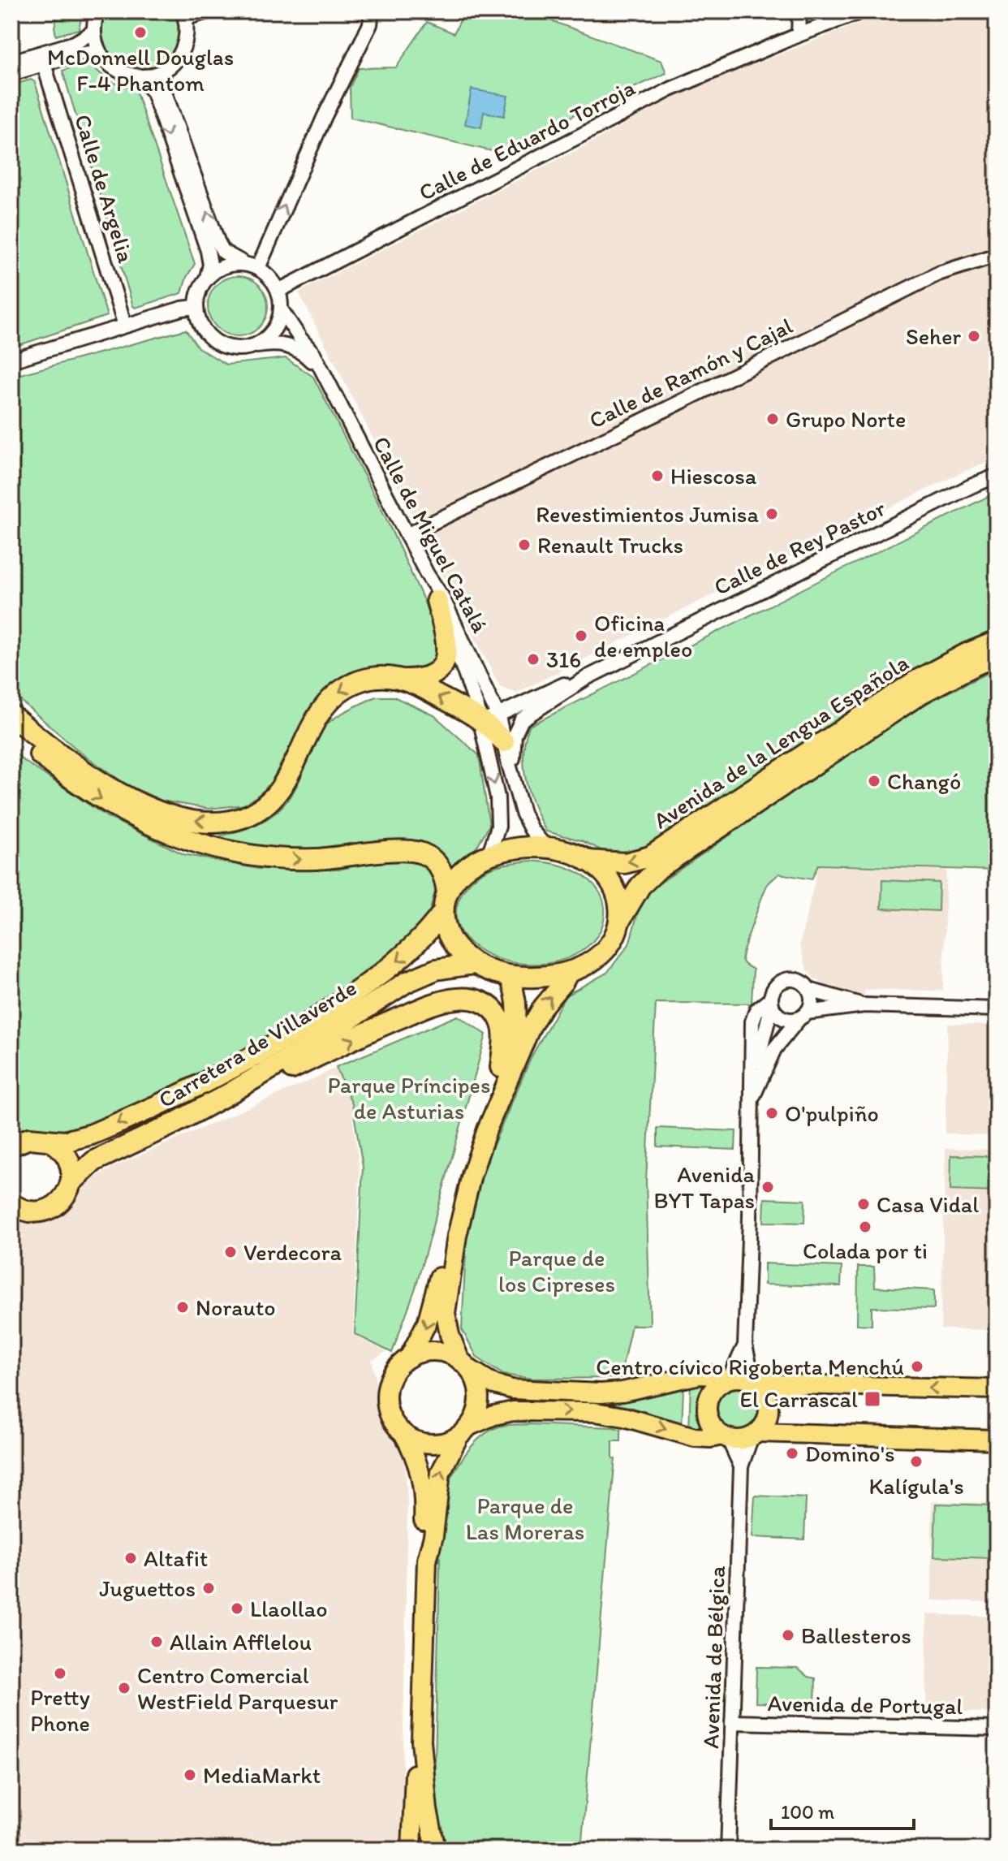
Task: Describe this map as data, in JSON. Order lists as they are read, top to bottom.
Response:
{
  "streets": {
    "highway": ["Avenida de la Lengua Española", "Carretera de Villaverde"],
    "street": [
      "Calle de Eduardo Torroja",
      "Calle de Argelia",
      "Calle de Ramón y Cajal",
      "Calle de Miguel Catalá",
      "Calle de Rey Pastor",
      "Avenida de Bélgica",
      "Avenida de Portugal"
    ]
  },
  "crossings": [
    ["Calle de Eduardo Torroja", "Calle de Miguel Catalá"],
    ["Calle de Ramón y Cajal", "Calle de Miguel Catalá"],
    ["Calle de Miguel Catalá", "Calle de Rey Pastor"],
    ["Avenida de la Lengua Española", "Carretera de Villaverde"],
    ["Avenida de Bélgica", "Avenida de Portugal"]
  ],
  "parks": ["Parque Príncipes de Asturias", "Parque de los Cipreses", "Parque de Las Moreras"],
  "places": {
    "other": [
      "McDonnell Douglas F-4 Phantom",
      "Seher",
      "Grupo Norte",
      "Hiescosa",
      "Revestimientos Jumisa",
      "Renault Trucks",
      "Oficina de empleo",
      "316",
      "Changó",
      "O'pulpiño",
      "Avenida BYT Tapas",
      "Casa Vidal",
      "Colada por ti",
      "Verdecora",
      "Norauto",
      "Centro cívico Rigoberta Menchú",
      "Domino's",
      "Kalígula's",
      "Altafit",
      "Juguettos",
      "Llaollao",
      "Ballesteros",
      "Allain Afflelou",
      "Pretty Phone",
      "Centro Comercial WestField Parquesur",
      "MediaMarkt"
    ],
    "transit": ["El Carrascal"]
  },
  "scale_bar": "100 m"
}
